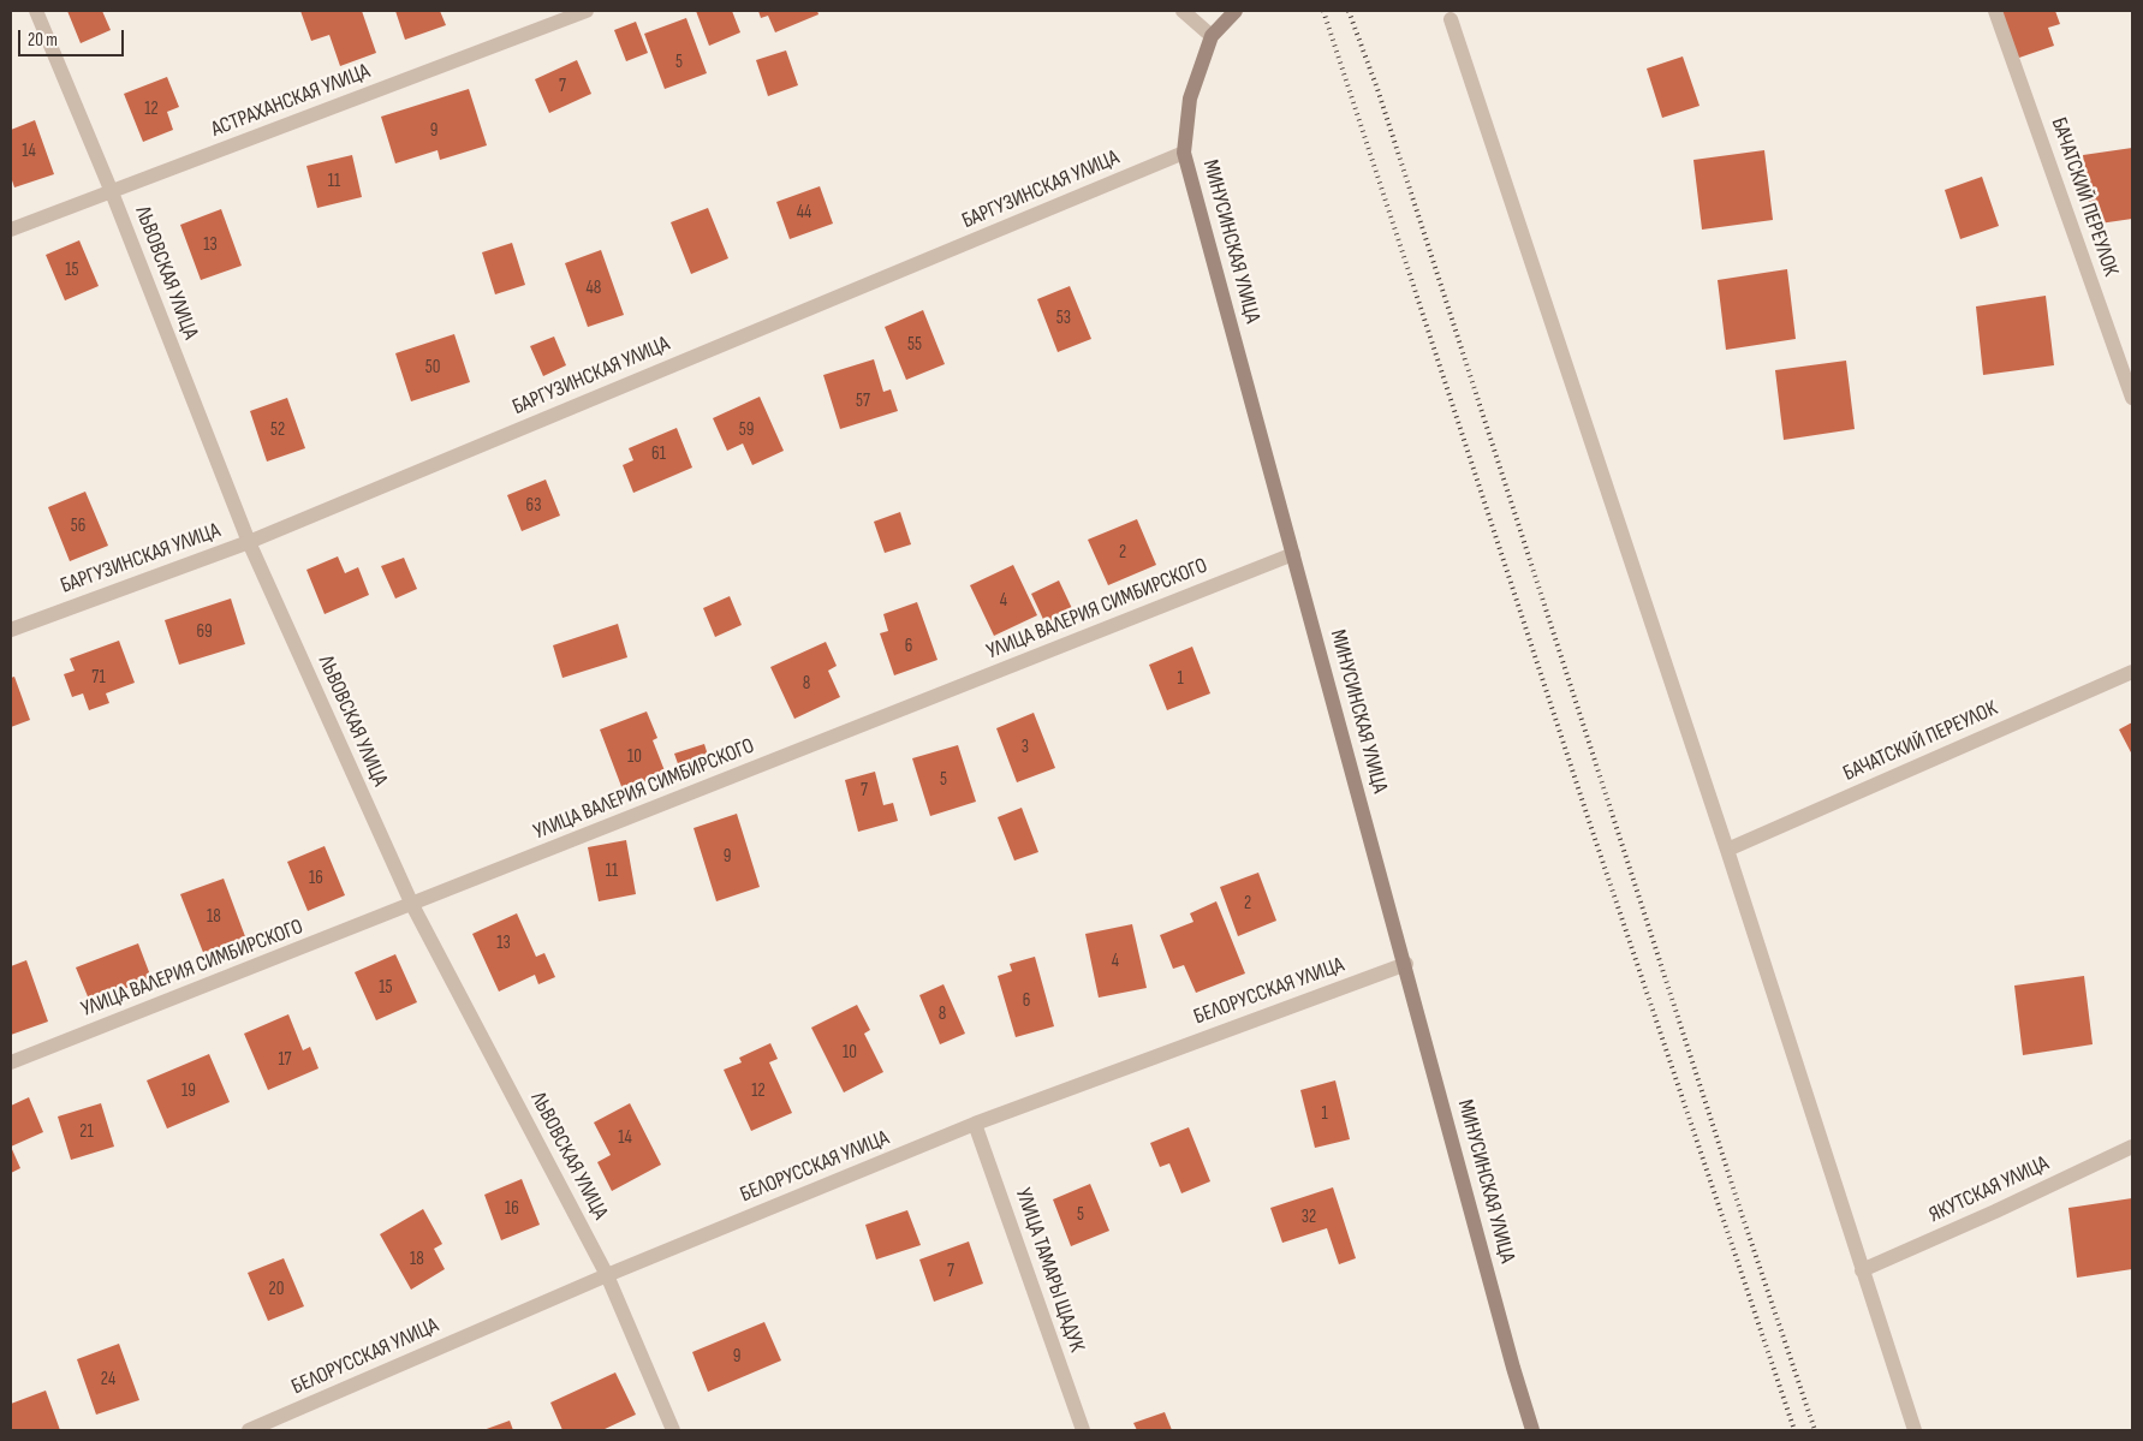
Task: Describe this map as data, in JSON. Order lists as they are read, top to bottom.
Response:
{
  "streets": {
    "main road": ["МИНУСИНСКАЯ УЛИЦА"],
    "street": [
      "АСТРАХАНСКАЯ УЛИЦА",
      "БАРГУЗИНСКАЯ УЛИЦА",
      "БАЧАТСКИЙ ПЕРЕУЛОК",
      "ЛЬВОВСКАЯ УЛИЦА",
      "УЛИЦА ВАЛЕРИЯ СИМБИРСКОГО",
      "БЕЛОРУССКАЯ УЛИЦА",
      "ЯКУТСКАЯ УЛИЦА",
      "УЛИЦА ТАМАРЫ ЩАДУК"
    ]
  },
  "crossings": [
    ["АСТРАХАНСКАЯ УЛИЦА", "ЛЬВОВСКАЯ УЛИЦА"],
    ["БАРГУЗИНСКАЯ УЛИЦА", "МИНУСИНСКАЯ УЛИЦА"],
    ["БАРГУЗИНСКАЯ УЛИЦА", "ЛЬВОВСКАЯ УЛИЦА"],
    ["МИНУСИНСКАЯ УЛИЦА", "УЛИЦА ВАЛЕРИЯ СИМБИРСКОГО"],
    ["МИНУСИНСКАЯ УЛИЦА", "БЕЛОРУССКАЯ УЛИЦА"],
    ["ЛЬВОВСКАЯ УЛИЦА", "УЛИЦА ВАЛЕРИЯ СИМБИРСКОГО"],
    ["ЛЬВОВСКАЯ УЛИЦА", "БЕЛОРУССКАЯ УЛИЦА"],
    ["БЕЛОРУССКАЯ УЛИЦА", "УЛИЦА ТАМАРЫ ЩАДУК"]
  ],
  "house_numbers": [
    "5",
    "7",
    "12",
    "9",
    "14",
    "11",
    "44",
    "13",
    "15",
    "48",
    "53",
    "55",
    "50",
    "57",
    "52",
    "59",
    "61",
    "63",
    "56",
    "2",
    "4",
    "69",
    "6",
    "71",
    "1",
    "8",
    "3",
    "10",
    "5",
    "7",
    "9",
    "11",
    "16",
    "2",
    "18",
    "13",
    "4",
    "15",
    "6",
    "8",
    "10",
    "17",
    "19",
    "12",
    "1",
    "21",
    "14",
    "16",
    "5",
    "32",
    "18",
    "7",
    "20",
    "9",
    "24"
  ],
  "scale_bar": "20 m"
}
